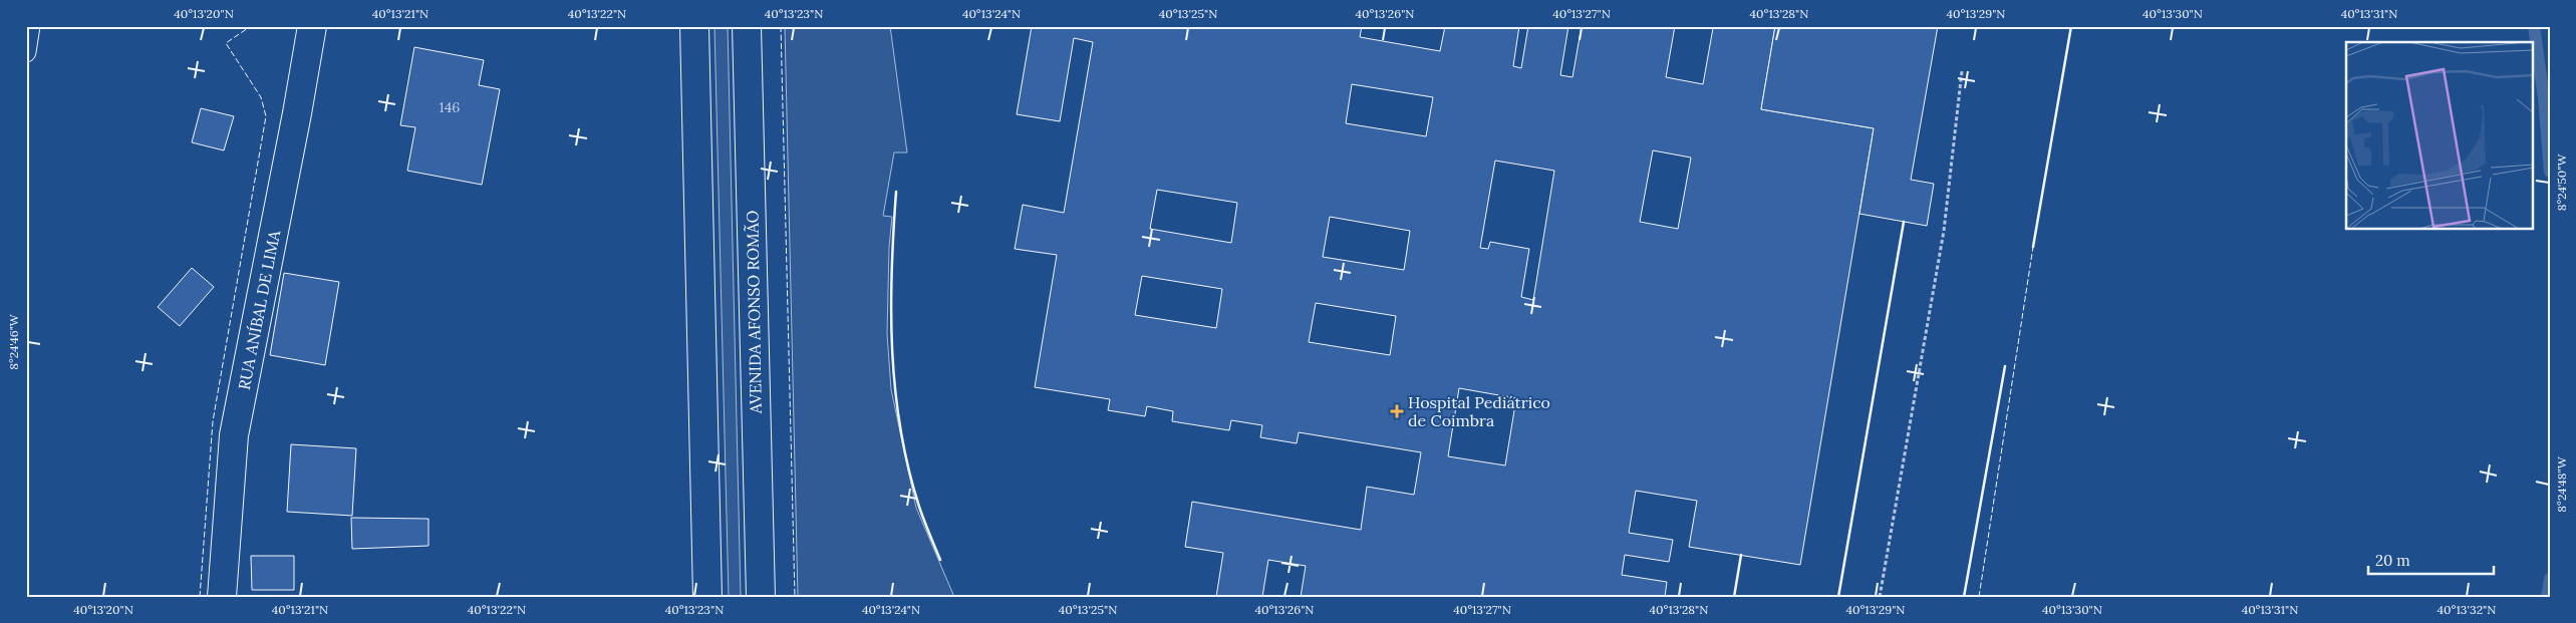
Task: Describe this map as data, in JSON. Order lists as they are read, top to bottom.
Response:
{
  "streets": {
    "main road": ["RUA ANÍBAL DE LIMA", "AVENIDA AFONSO ROMÃO"]
  },
  "places": {
    "health": ["Hospital Pediátrico de Coimbra"]
  },
  "house_numbers": ["146"],
  "scale_bar": "20 m",
  "coordinates": [
    "40°13'20\"N",
    "40°13'21\"N",
    "40°13'22\"N",
    "40°13'23\"N",
    "40°13'24\"N",
    "40°13'25\"N",
    "40°13'26\"N",
    "40°13'27\"N",
    "40°13'28\"N",
    "40°13'29\"N",
    "40°13'30\"N",
    "40°13'31\"N",
    "8°24'50\"W",
    "8°24'46\"W",
    "8°24'48\"W",
    "40°13'32\"N"
  ]
}
